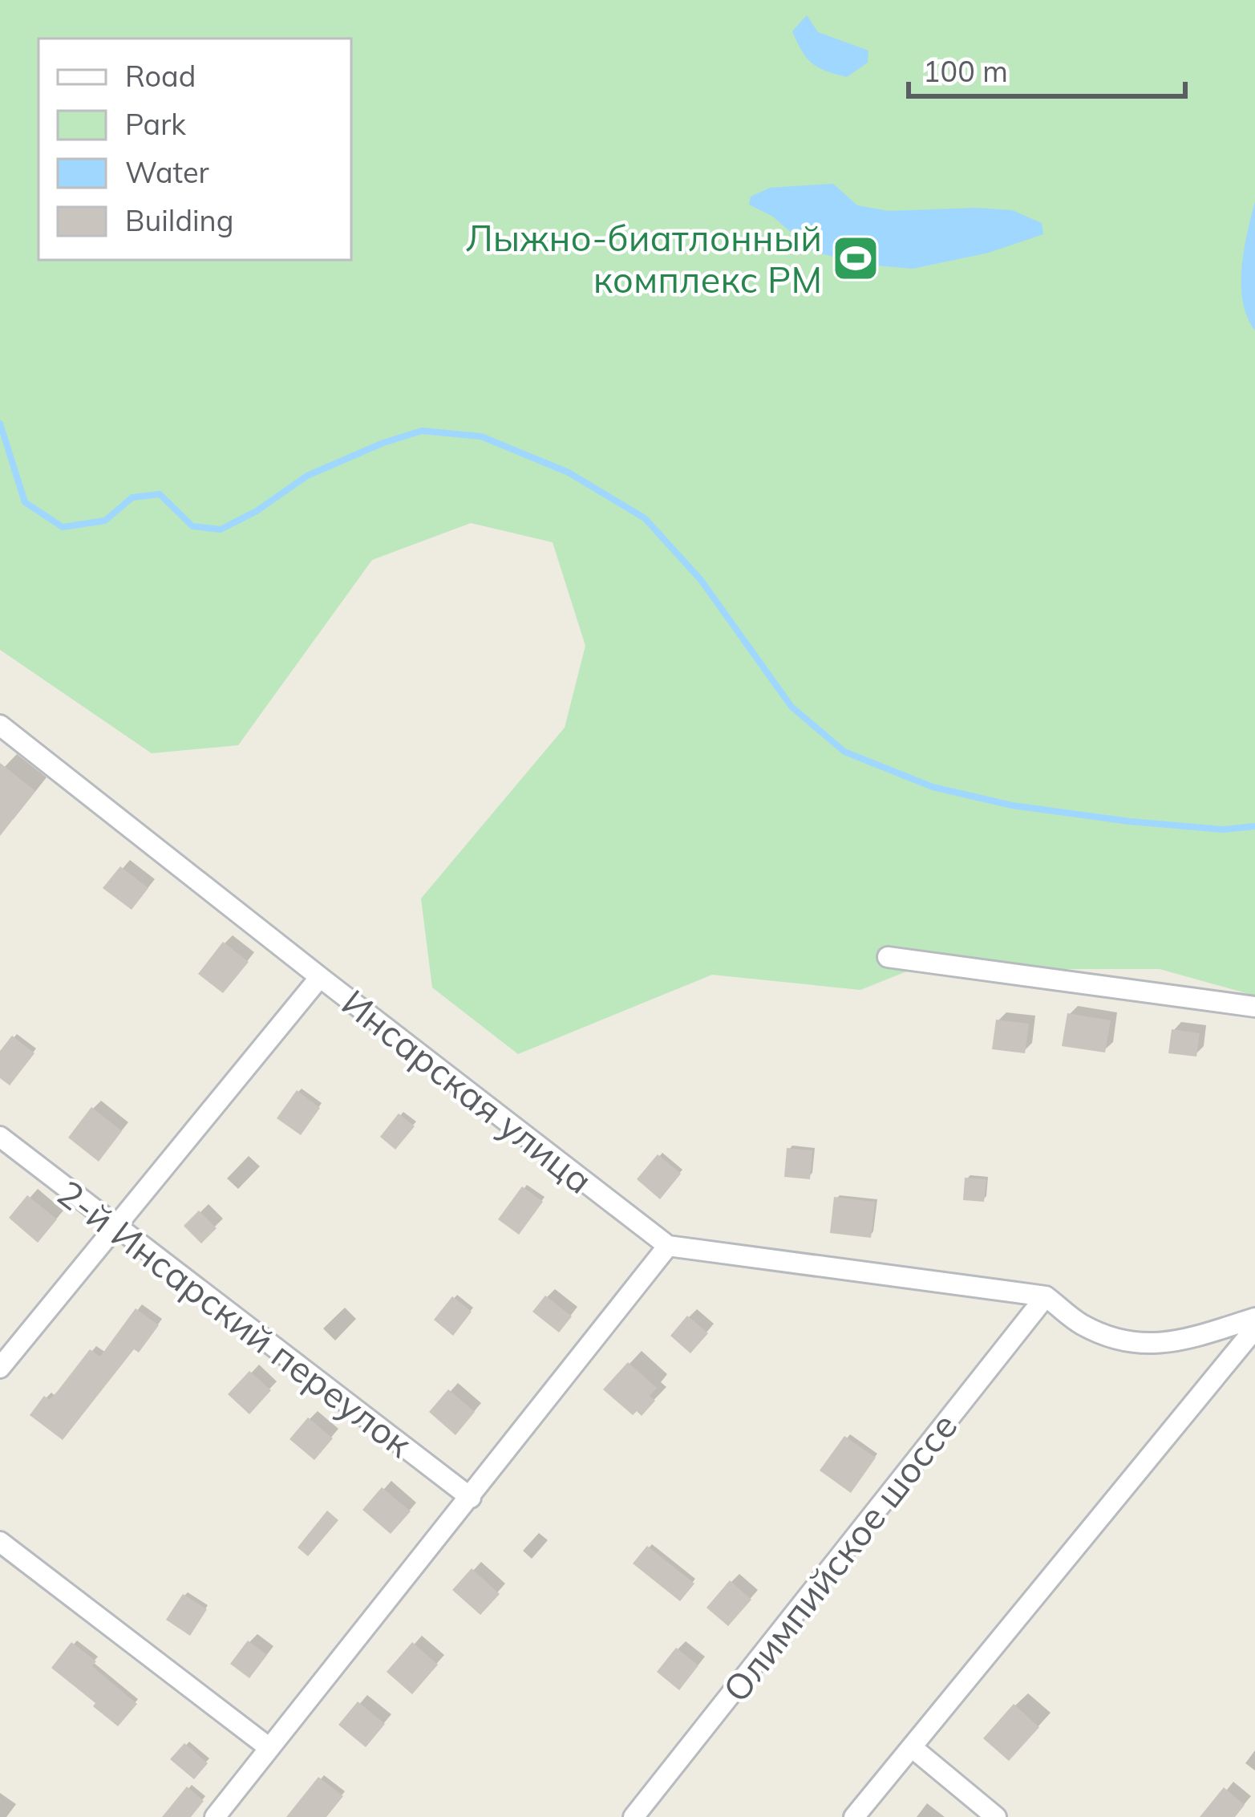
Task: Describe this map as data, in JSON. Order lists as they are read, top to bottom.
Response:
{
  "streets": {
    "street": ["Инсарская улица", "2-й Инсарский переулок", "Олимпийское шоссе"]
  },
  "crossings": [
    ["Инсарская улица", "2-й Инсарский переулок"]
  ],
  "places": {
    "sports": ["Лыжно-биатлонный комплекс РМ"]
  },
  "legend": [
    "Road",
    "Park",
    "Water",
    "Building"
  ],
  "scale_bar": "100 m"
}
